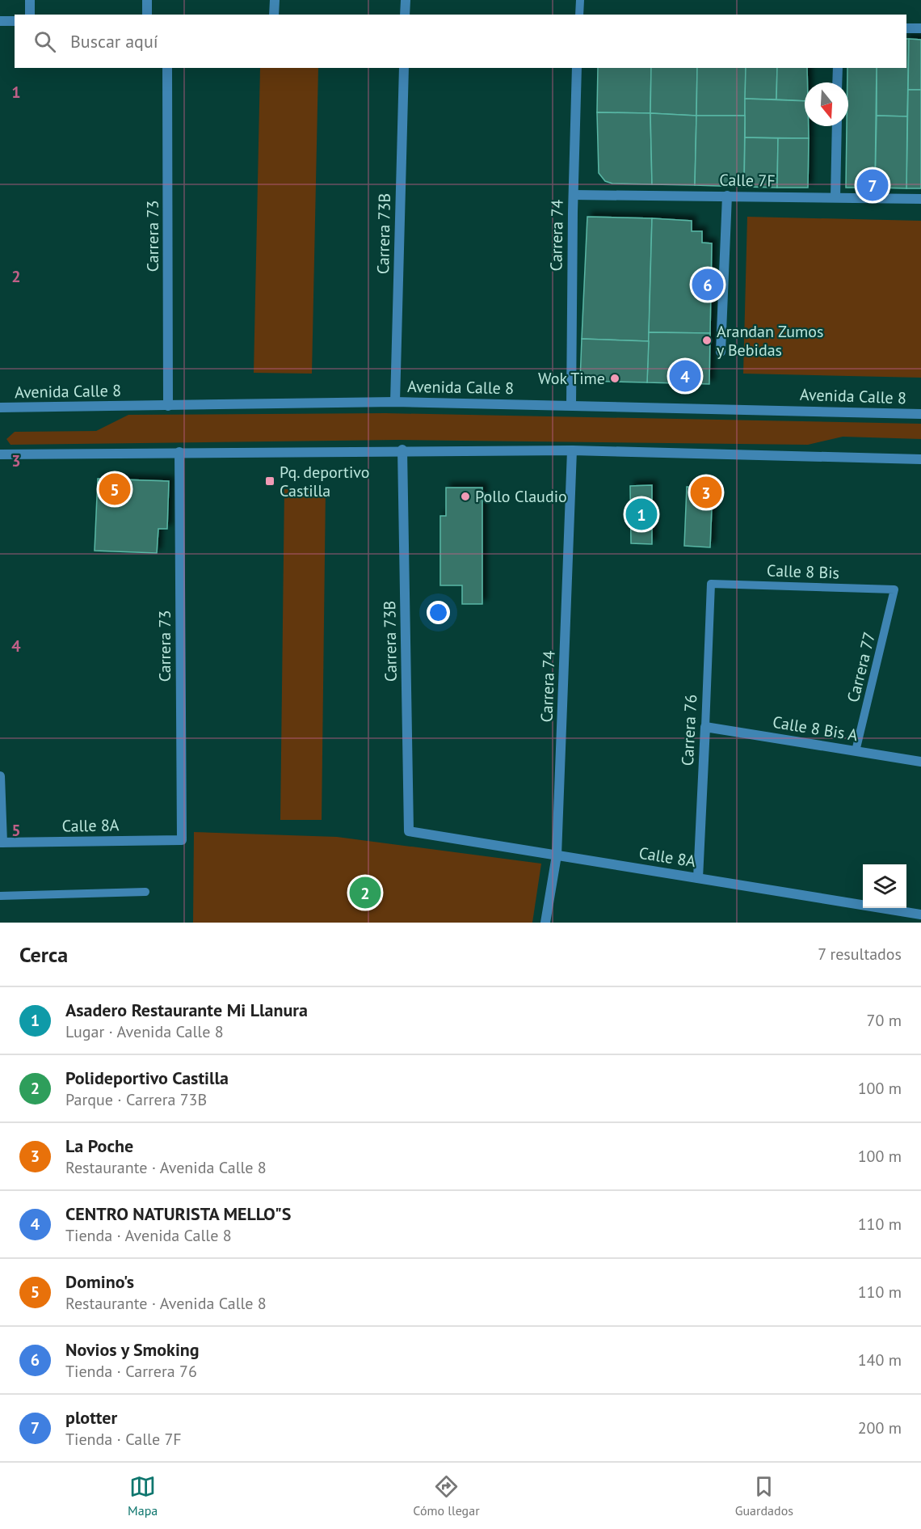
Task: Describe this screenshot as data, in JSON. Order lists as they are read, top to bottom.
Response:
{
  "streets": {
    "street": [
      "Calle 7F",
      "Carrera 73B",
      "Carrera 74",
      "Carrera 73",
      "Avenida Calle 8",
      "Calle 8 Bis A",
      "Carrera 76",
      "Calle 8A"
    ],
    "lane": ["Calle 8 Bis", "Carrera 77"]
  },
  "crossings": [
    ["Calle 7F", "Carrera 74"],
    ["Carrera 73B", "Avenida Calle 8"],
    ["Carrera 73B", "Calle 8A"],
    ["Carrera 74", "Avenida Calle 8"],
    ["Carrera 74", "Calle 8A"],
    ["Carrera 73", "Avenida Calle 8"],
    ["Carrera 73", "Calle 8A"],
    ["Calle 8 Bis", "Carrera 77"],
    ["Calle 8 Bis", "Carrera 76"],
    ["Carrera 77", "Calle 8 Bis A"],
    ["Calle 8 Bis A", "Carrera 76"],
    ["Carrera 76", "Calle 8A"]
  ],
  "places": {
    "other": ["Arandan Zumos y Bebidas", "Wok Time", "Pollo Claudio"],
    "transit": ["Pq. deportivo Castilla"]
  },
  "north": "bottom",
  "page": {
    "search": "Buscar aquí",
    "pins": [
      "7",
      "6",
      "4",
      "5",
      "3",
      "1",
      "2"
    ],
    "heading": ["Cerca", "7 resultados"],
    "list": [
      {
        "mark": "1",
        "name": "Asadero Restaurante Mi Llanura",
        "note": "Lugar · Avenida Calle 8",
        "value": "70 m"
      },
      {
        "mark": "2",
        "name": "Polideportivo Castilla",
        "note": "Parque · Carrera 73B",
        "value": "100 m"
      },
      {
        "mark": "3",
        "name": "La Poche",
        "note": "Restaurante · Avenida Calle 8",
        "value": "100 m"
      },
      {
        "mark": "4",
        "name": "CENTRO NATURISTA MELLO\"S",
        "note": "Tienda · Avenida Calle 8",
        "value": "110 m"
      },
      {
        "mark": "5",
        "name": "Domino's",
        "note": "Restaurante · Avenida Calle 8",
        "value": "110 m"
      },
      {
        "mark": "6",
        "name": "Novios y Smoking",
        "note": "Tienda · Carrera 76",
        "value": "140 m"
      },
      {
        "mark": "7",
        "name": "plotter",
        "note": "Tienda · Calle 7F",
        "value": "200 m"
      }
    ],
    "nav": ["Mapa", "Cómo llegar", "Guardados"]
  },
  "grid": {
    "rows": [
      "1",
      "2",
      "3",
      "4",
      "5"
    ]
  }
}
